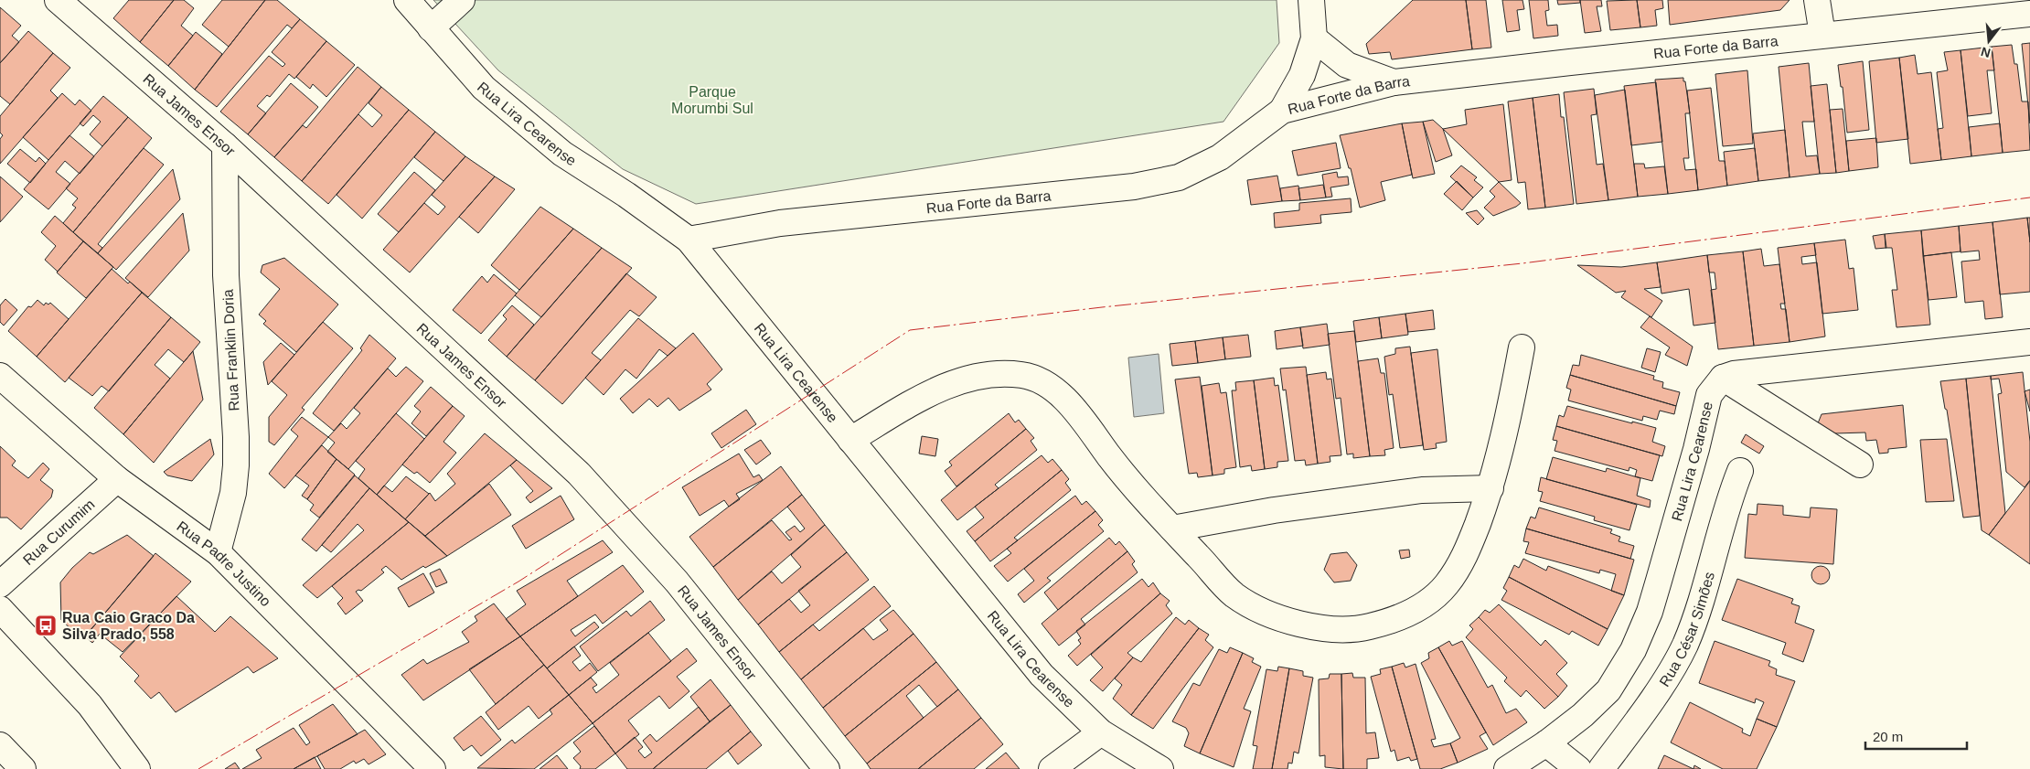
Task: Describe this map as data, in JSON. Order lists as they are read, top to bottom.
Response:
{
  "streets": {
    "street": [
      "Rua Forte da Barra",
      "Rua James Ensor",
      "Rua Lira Cearense",
      "Rua Franklin Doria",
      "Rua Curumim",
      "Rua Padre Justino",
      "Rua César Simões"
    ]
  },
  "crossings": [
    ["Rua Forte da Barra", "Rua Lira Cearense"],
    ["Rua James Ensor", "Rua Franklin Doria"],
    ["Rua Franklin Doria", "Rua Padre Justino"],
    ["Rua Curumim", "Rua Padre Justino"]
  ],
  "parks": ["Parque Morumbi Sul"],
  "places": {
    "bus stop": ["Rua Caio Graco Da Silva Prado, 558"]
  },
  "scale_bar": "20 m",
  "north": "bottom"
}
